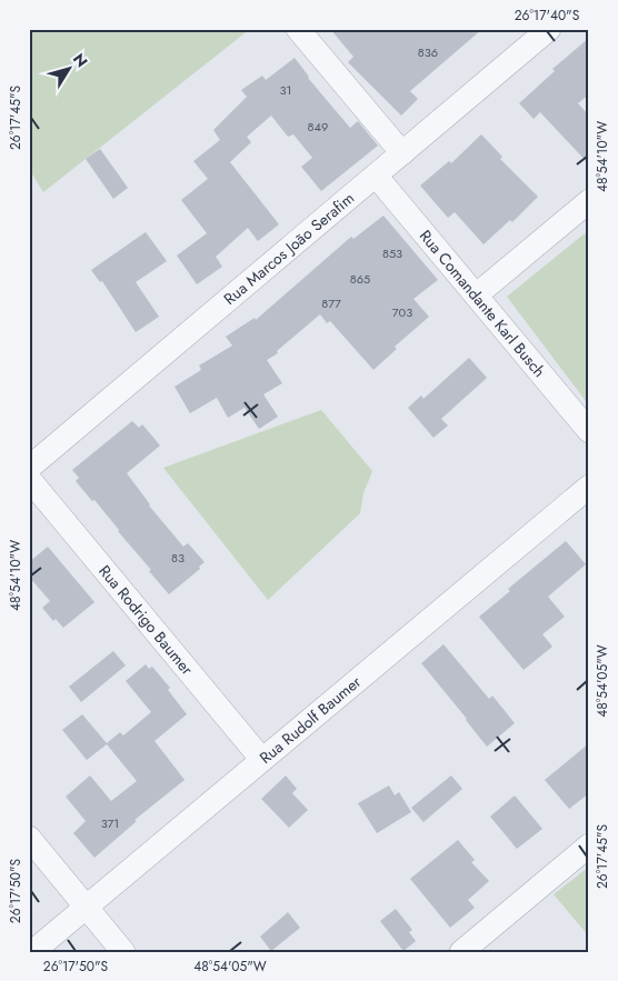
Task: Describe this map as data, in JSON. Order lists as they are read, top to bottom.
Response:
{
  "streets": {
    "street": [
      "Rua Marcos João Serafim",
      "Rua Comandante Karl Busch",
      "Rua Rodrigo Baumer",
      "Rua Rudolf Baumer"
    ]
  },
  "crossings": [
    ["Rua Marcos João Serafim", "Rua Comandante Karl Busch"],
    ["Rua Rodrigo Baumer", "Rua Rudolf Baumer"]
  ],
  "house_numbers": [
    "836",
    "31",
    "849",
    "853",
    "865",
    "877",
    "703",
    "83",
    "371"
  ],
  "north": "top right",
  "coordinates": [
    "26°17'40\"S",
    "26°17'45\"S",
    "48°54'10\"W",
    "48°54'05\"W",
    "26°17'50\"S"
  ]
}
